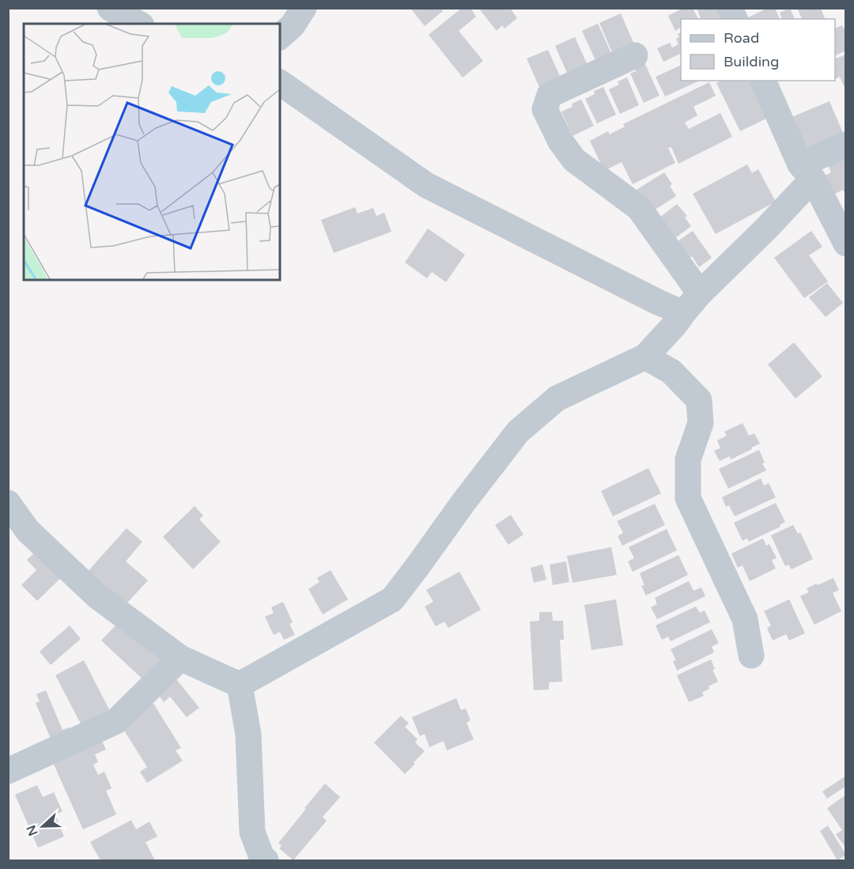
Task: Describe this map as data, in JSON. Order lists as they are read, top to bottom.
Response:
{
  "legend": ["Road", "Building"],
  "north": "left"
}
